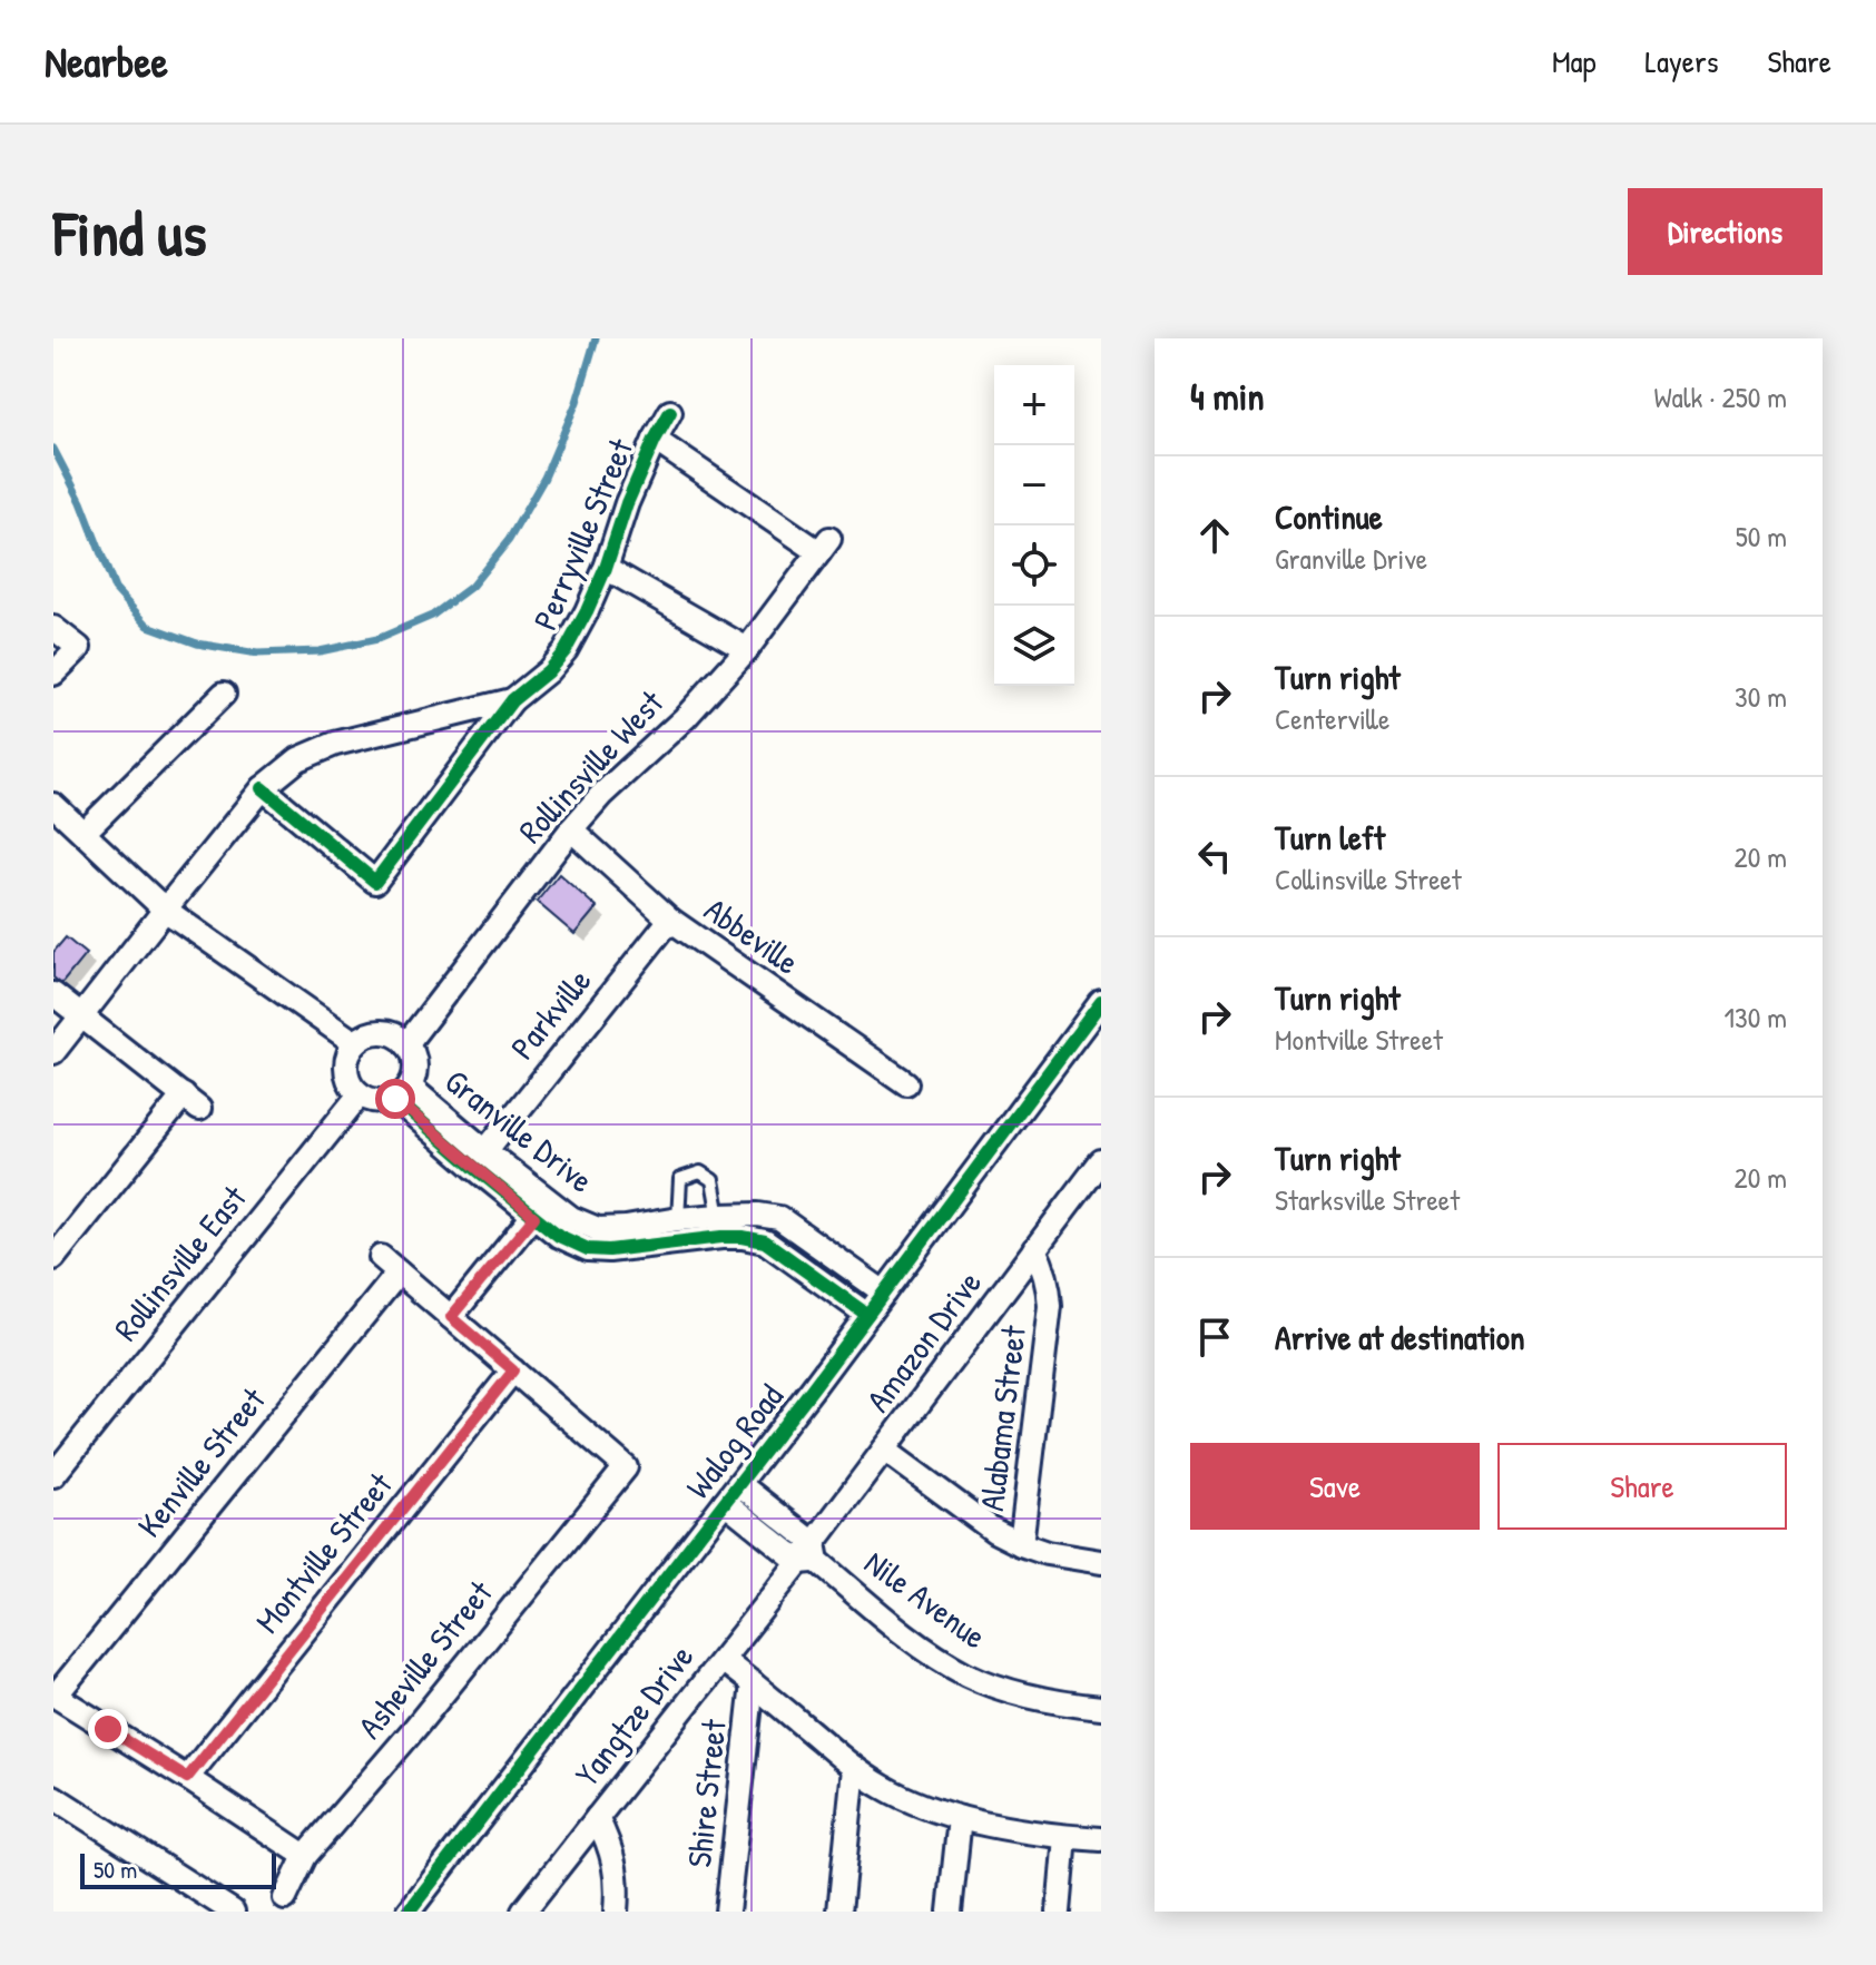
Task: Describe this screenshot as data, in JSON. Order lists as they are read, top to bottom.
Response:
{
  "streets": {
    "street": [
      "Perryville Street",
      "Rollinsville West",
      "Abbeville",
      "Parkville",
      "Granville Drive",
      "Rollinsville East",
      "Amazon Drive",
      "Alabama Street",
      "Walog Road",
      "Kenville Street",
      "Montville Street",
      "Nile Avenue",
      "Asheville Street",
      "Yangtze Drive",
      "Shire Street"
    ]
  },
  "crossings": [
    ["Perryville Street", "Rollinsville West"],
    ["Rollinsville West", "Abbeville"],
    ["Rollinsville West", "Granville Drive"],
    ["Rollinsville West", "Rollinsville East"],
    ["Abbeville", "Parkville"],
    ["Parkville", "Granville Drive"],
    ["Granville Drive", "Rollinsville East"],
    ["Granville Drive", "Walog Road"],
    ["Amazon Drive", "Alabama Street"],
    ["Amazon Drive", "Nile Avenue"],
    ["Amazon Drive", "Yangtze Drive"],
    ["Walog Road", "Nile Avenue"],
    ["Montville Street", "Asheville Street"],
    ["Nile Avenue", "Yangtze Drive"]
  ],
  "scale_bar": "50 m",
  "page": {
    "header": "Nearbee",
    "nav": ["Map", "Layers", "Share"],
    "buttons": [
      "Directions",
      ["Save", "Share"]
    ],
    "title": "Find us",
    "heading": ["4 min", "Walk · 250 m"],
    "map_buttons": ["+", "−"],
    "list": [
      ["Continue", "Granville Drive", "50 m"],
      ["Turn right", "Centerville", "30 m"],
      ["Turn left", "Collinsville Street", "20 m"],
      ["Turn right", "Montville Street", "130 m"],
      ["Turn right", "Starksville Street", "20 m"],
      "Arrive at destination"
    ],
    "scale": "50 m"
  }
}
